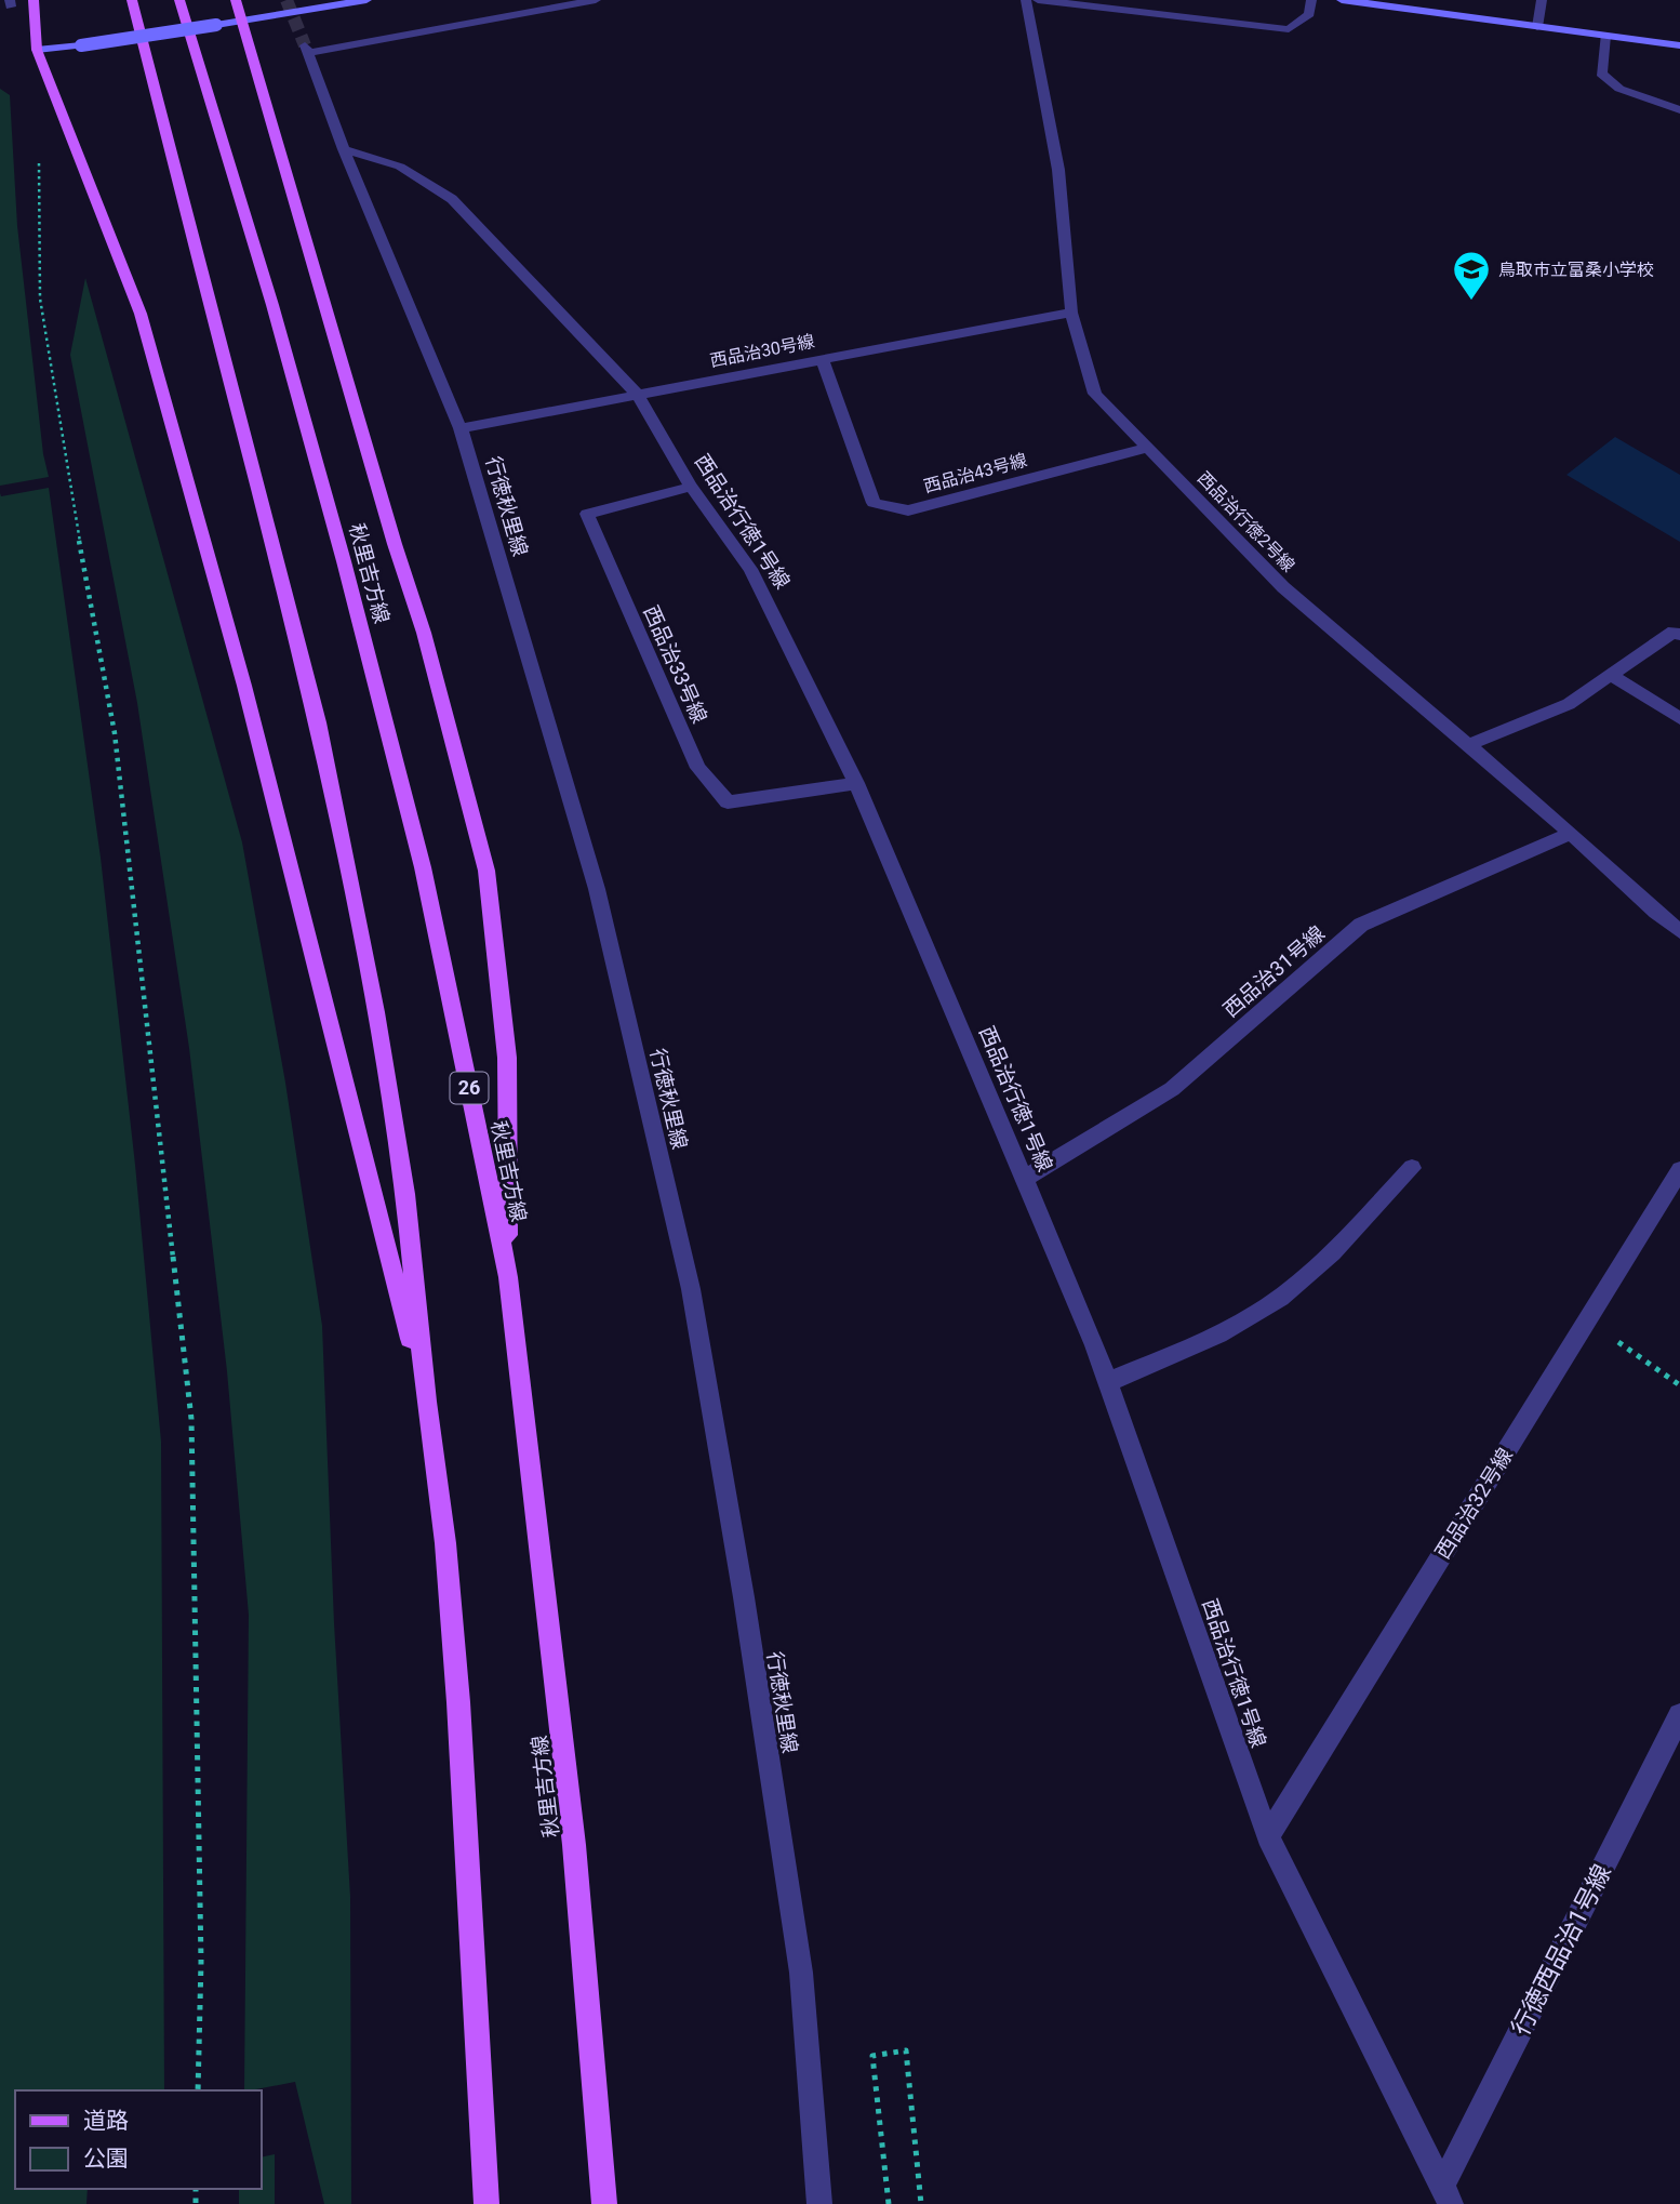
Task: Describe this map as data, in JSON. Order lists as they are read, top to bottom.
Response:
{
  "streets": {
    "main road": ["秋里吉方線", "26"],
    "street": [
      "西品治30号線",
      "西品治43号線",
      "行徳秋里線",
      "西品治行徳1号線",
      "西品治行徳2号線",
      "西品治33号線",
      "西品治31号線",
      "西品治32号線",
      "行徳西品治1号線"
    ]
  },
  "crossings": [
    ["西品治30号線", "西品治43号線"],
    ["西品治30号線", "行徳秋里線"],
    ["西品治30号線", "西品治行徳1号線"],
    ["西品治30号線", "西品治行徳2号線"],
    ["西品治43号線", "西品治行徳2号線"],
    ["行徳秋里線", "西品治行徳1号線"],
    ["西品治行徳1号線", "西品治33号線"],
    ["西品治行徳1号線", "西品治31号線"],
    ["西品治行徳1号線", "西品治32号線"],
    ["西品治行徳1号線", "行徳西品治1号線"],
    ["西品治行徳2号線", "西品治31号線"]
  ],
  "places": {
    "school or university": ["鳥取市立富桑小学校"]
  },
  "legend": ["道路", "公園"]
}
